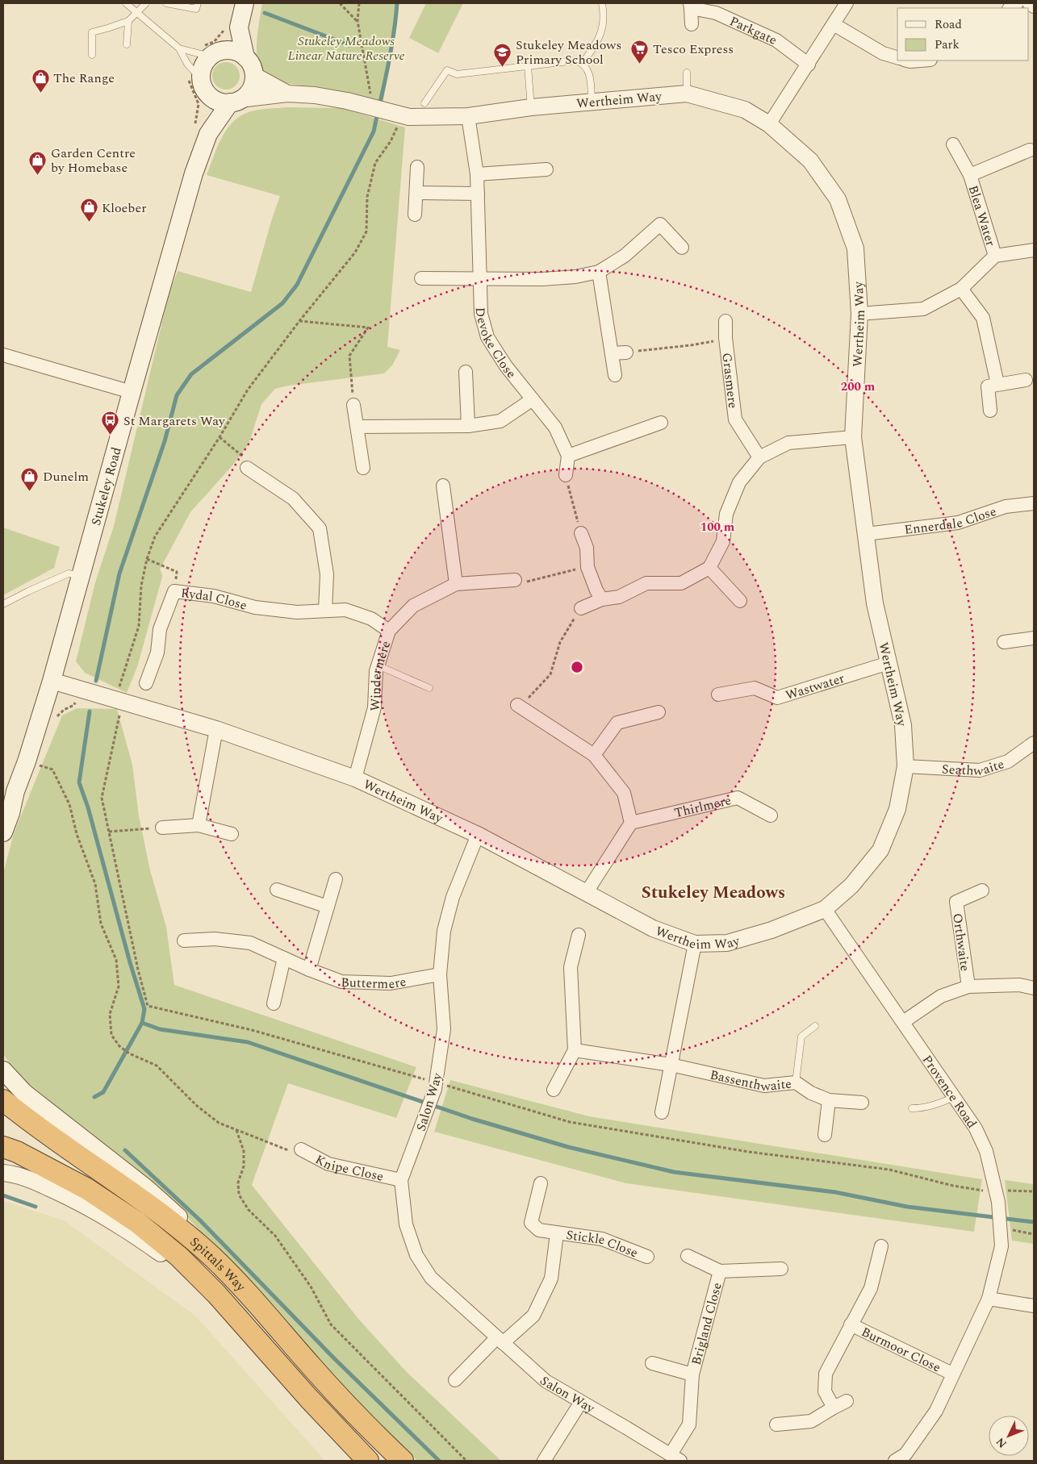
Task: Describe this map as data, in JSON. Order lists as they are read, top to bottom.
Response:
{
  "streets": {
    "highway": ["Spittals Way"],
    "main road": ["Stukeley Road"],
    "street": [
      "Parkgate",
      "Wertheim Way",
      "Blea Water",
      "Devoke Close",
      "Grasmere",
      "Ennerdale Close",
      "Rydal Close",
      "Windermere",
      "Wastwater",
      "Seathwaite",
      "Thirlmere",
      "Orthwaite",
      "Buttermere",
      "Bassenthwaite",
      "Provence Road",
      "Salon Way",
      "Knipe Close",
      "Stickle Close",
      "Brigland Close",
      "Burmoor Close"
    ]
  },
  "crossings": [
    ["Wertheim Way", "Devoke Close"],
    ["Wertheim Way", "Stukeley Road"],
    ["Wertheim Way", "Ennerdale Close"],
    ["Wertheim Way", "Windermere"],
    ["Wertheim Way", "Wastwater"],
    ["Wertheim Way", "Seathwaite"],
    ["Wertheim Way", "Provence Road"],
    ["Wertheim Way", "Salon Way"],
    ["Rydal Close", "Windermere"],
    ["Orthwaite", "Provence Road"],
    ["Buttermere", "Salon Way"],
    ["Provence Road", "Burmoor Close"],
    ["Salon Way", "Knipe Close"],
    ["Salon Way", "Stickle Close"],
    ["Salon Way", "Brigland Close"]
  ],
  "districts": ["Stukeley Meadows"],
  "parks": ["Stukeley Meadows Linear Nature Reserve"],
  "places": {
    "supermarket": ["Tesco Express"],
    "school or university": ["Stukeley Meadows Primary School"],
    "shop": [
      "The Range",
      "Garden Centre by Homebase",
      "Kloeber",
      "Dunelm"
    ],
    "bus stop": ["St Margarets Way"]
  },
  "legend": ["Road", "Park"],
  "north": "bottom left",
  "rings": ["200 m", "100 m"]
}
